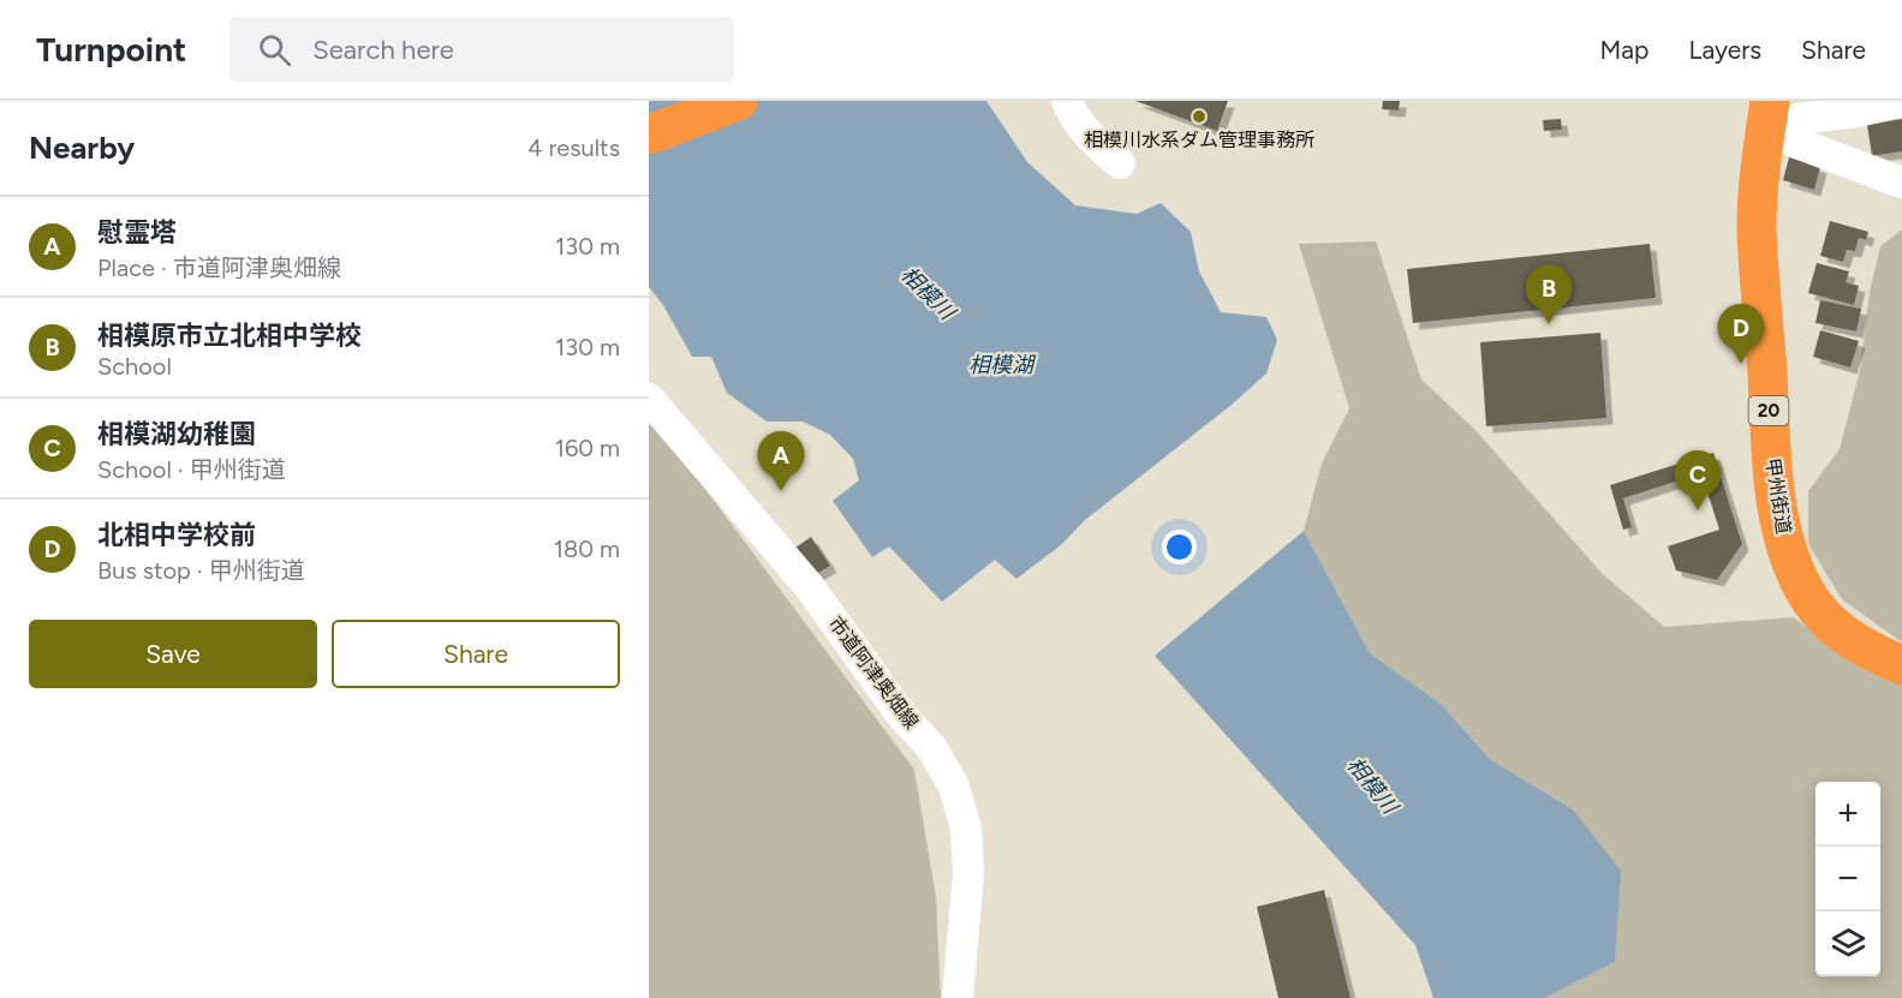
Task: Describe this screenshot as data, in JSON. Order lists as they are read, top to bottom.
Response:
{
  "streets": {
    "highway": ["20", "甲州街道"],
    "street": ["市道阿津奥畑線"]
  },
  "water": ["相模川", "相模湖"],
  "places": ["相模川水系ダム管理事務所"],
  "page": {
    "header": "Turnpoint",
    "search": "Search here",
    "nav": ["Map", "Layers", "Share"],
    "heading": ["Nearby", "4 results"],
    "list": [
      {
        "mark": "A",
        "name": "慰霊塔",
        "note": "Place · 市道阿津奥畑線",
        "value": "130 m"
      },
      {
        "mark": "B",
        "name": "相模原市立北相中学校",
        "note": "School",
        "value": "130 m"
      },
      {
        "mark": "C",
        "name": "相模湖幼稚園",
        "note": "School · 甲州街道",
        "value": "160 m"
      },
      {
        "mark": "D",
        "name": "北相中学校前",
        "note": "Bus stop · 甲州街道",
        "value": "180 m"
      }
    ],
    "pins": [
      "B",
      "D",
      "A",
      "C"
    ],
    "buttons": ["Save", "Share"],
    "map_buttons": ["+", "−"]
  }
}
